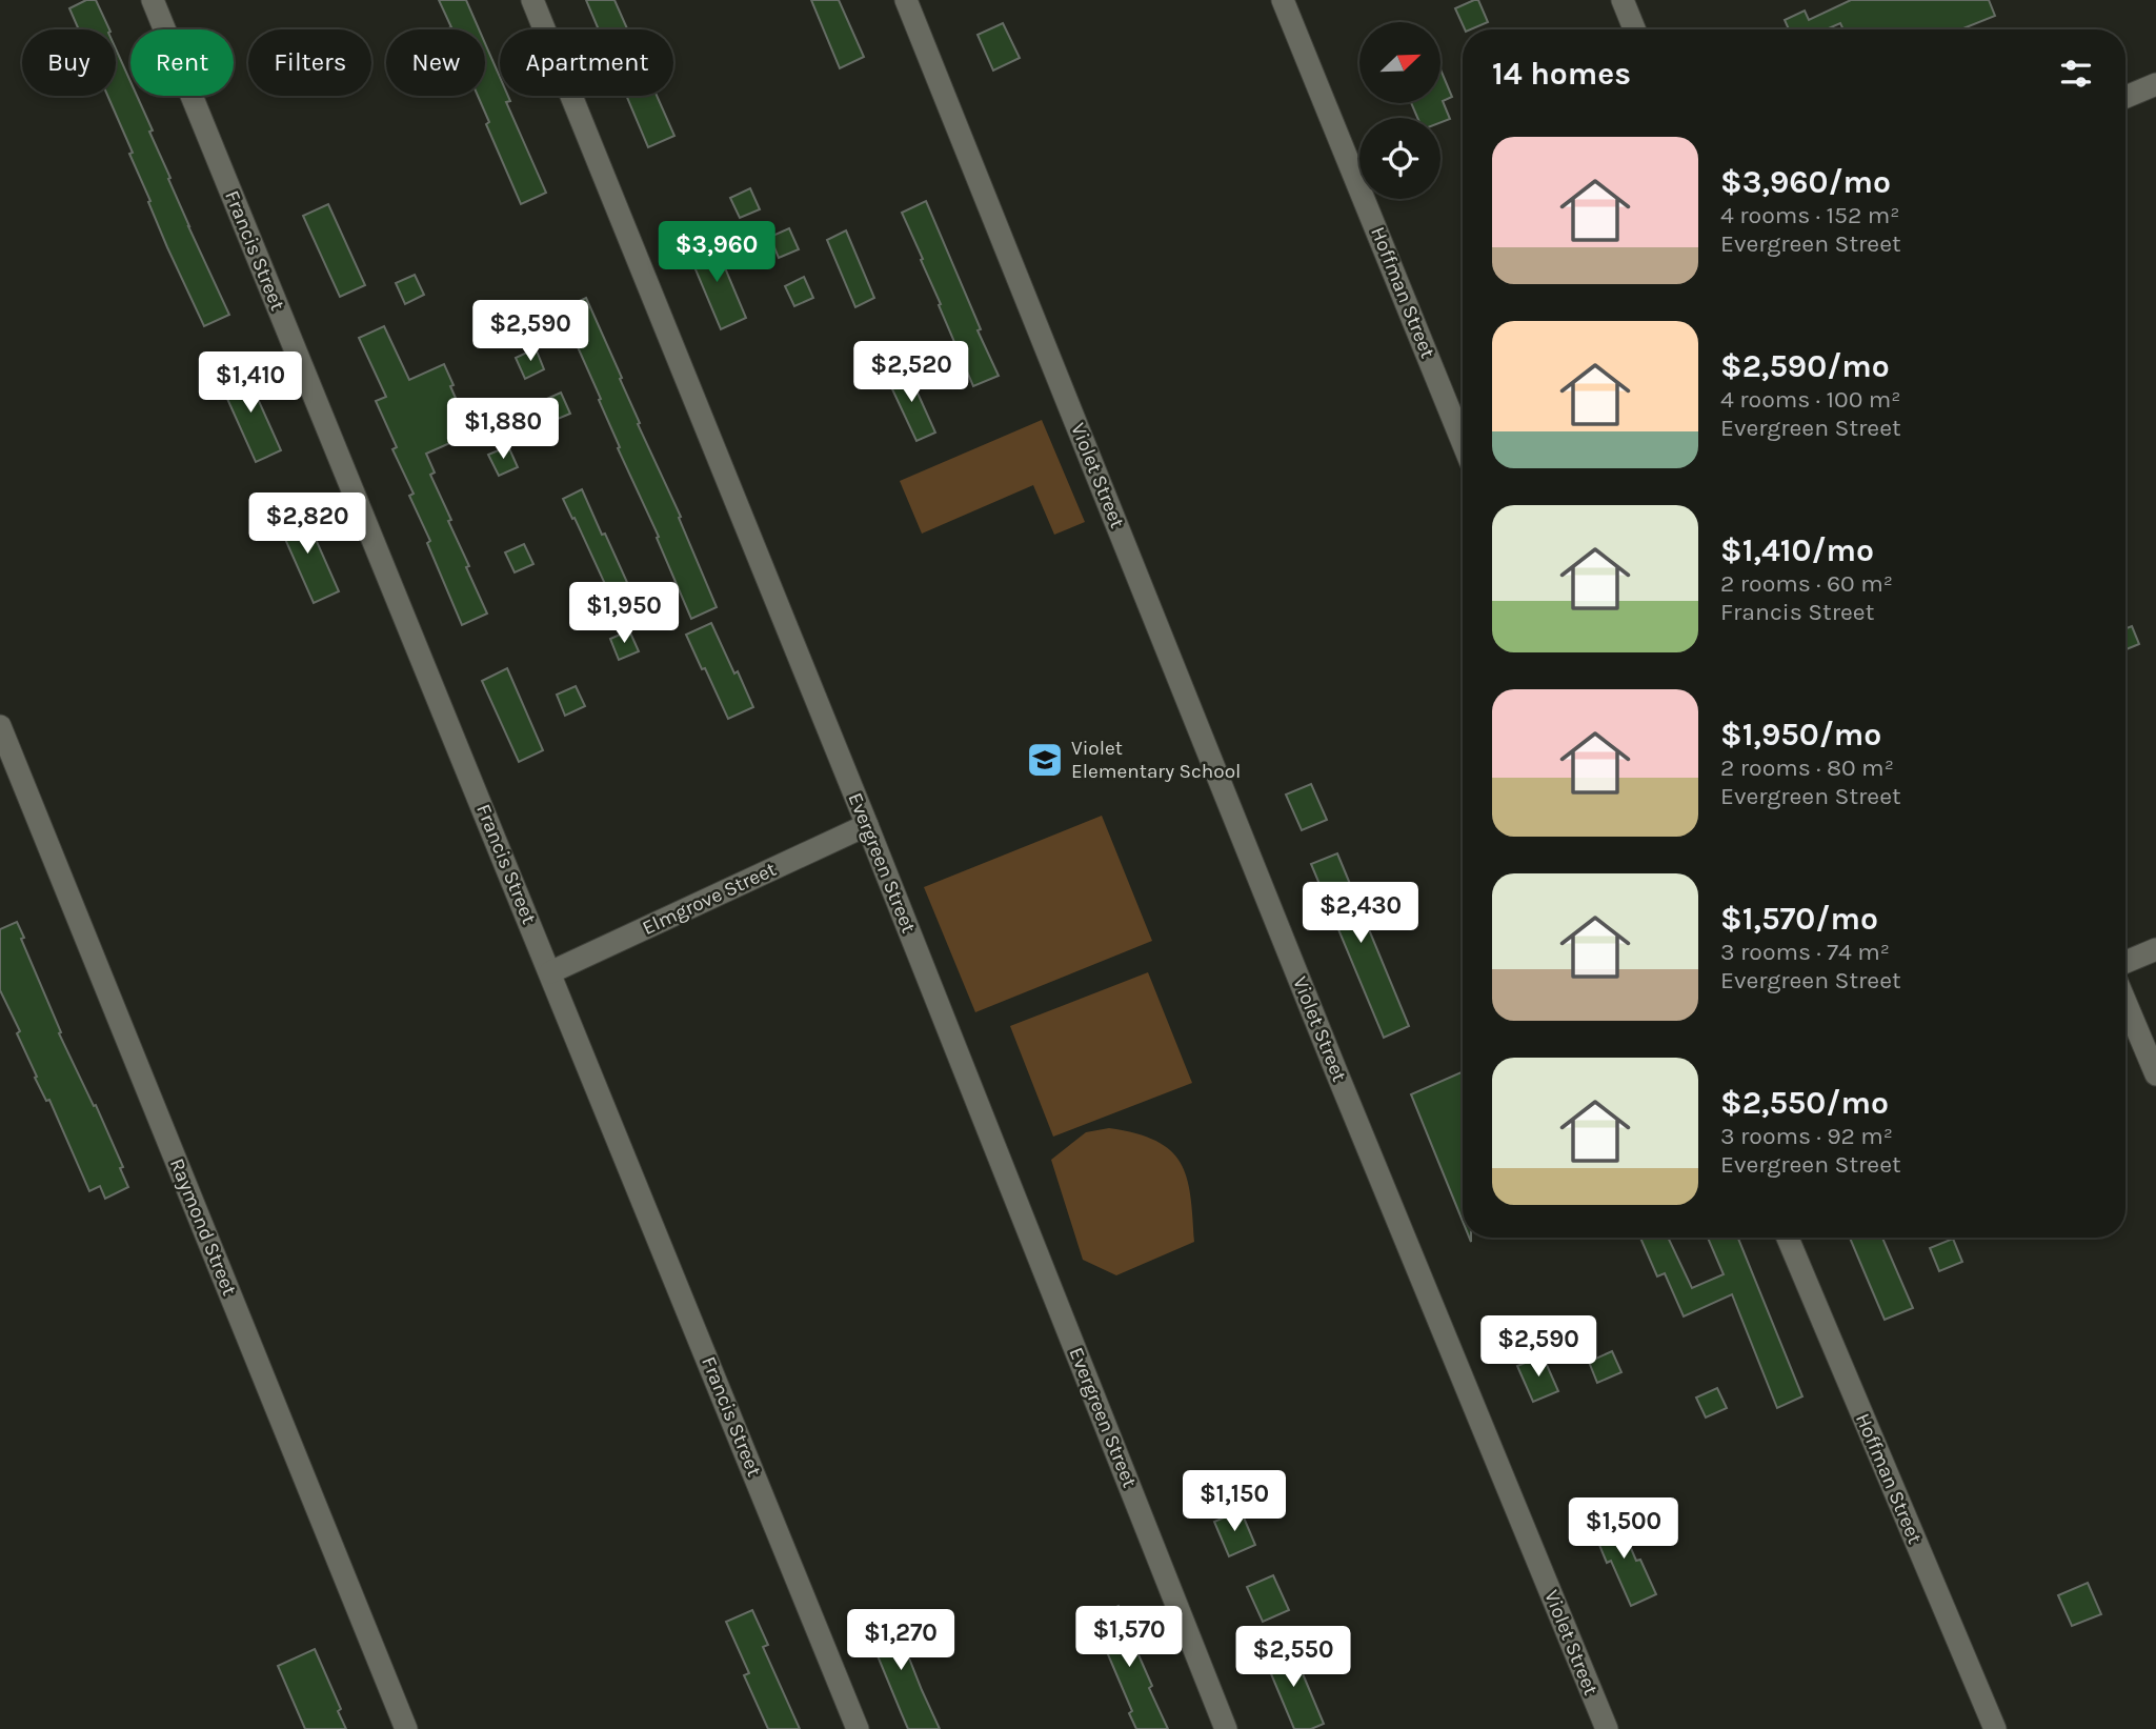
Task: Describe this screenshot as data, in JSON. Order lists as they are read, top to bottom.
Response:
{
  "streets": {
    "street": [
      "Francis Street",
      "Hoffman Street",
      "Violet Street",
      "Evergreen Street",
      "Elmgrove Street",
      "Raymond Street"
    ]
  },
  "crossings": [
    ["Francis Street", "Elmgrove Street"],
    ["Evergreen Street", "Elmgrove Street"]
  ],
  "places": {
    "school or university": ["Violet Elementary School"]
  },
  "north": "top right",
  "page": {
    "chip": [
      "Buy",
      "Rent",
      "Filters",
      "New",
      "Apartment"
    ],
    "heading": "14 homes",
    "list": [
      {
        "name": "$3,960/mo",
        "note": "4 rooms · 152 m² · Evergreen Street"
      },
      {
        "name": "$2,590/mo",
        "note": "4 rooms · 100 m² · Evergreen Street"
      },
      {
        "name": "$1,410/mo",
        "note": "2 rooms · 60 m² · Francis Street"
      },
      {
        "name": "$1,950/mo",
        "note": "2 rooms · 80 m² · Evergreen Street"
      },
      {
        "name": "$1,570/mo",
        "note": "3 rooms · 74 m² · Evergreen Street"
      },
      {
        "name": "$2,550/mo",
        "note": "3 rooms · 92 m² · Evergreen Street"
      }
    ],
    "price": [
      "$3,960",
      "$2,590",
      "$2,520",
      "$1,410",
      "$1,880",
      "$2,820",
      "$1,950",
      "$2,430",
      "$2,590",
      "$1,150",
      "$1,500",
      "$1,570",
      "$1,270",
      "$2,550"
    ]
  }
}
